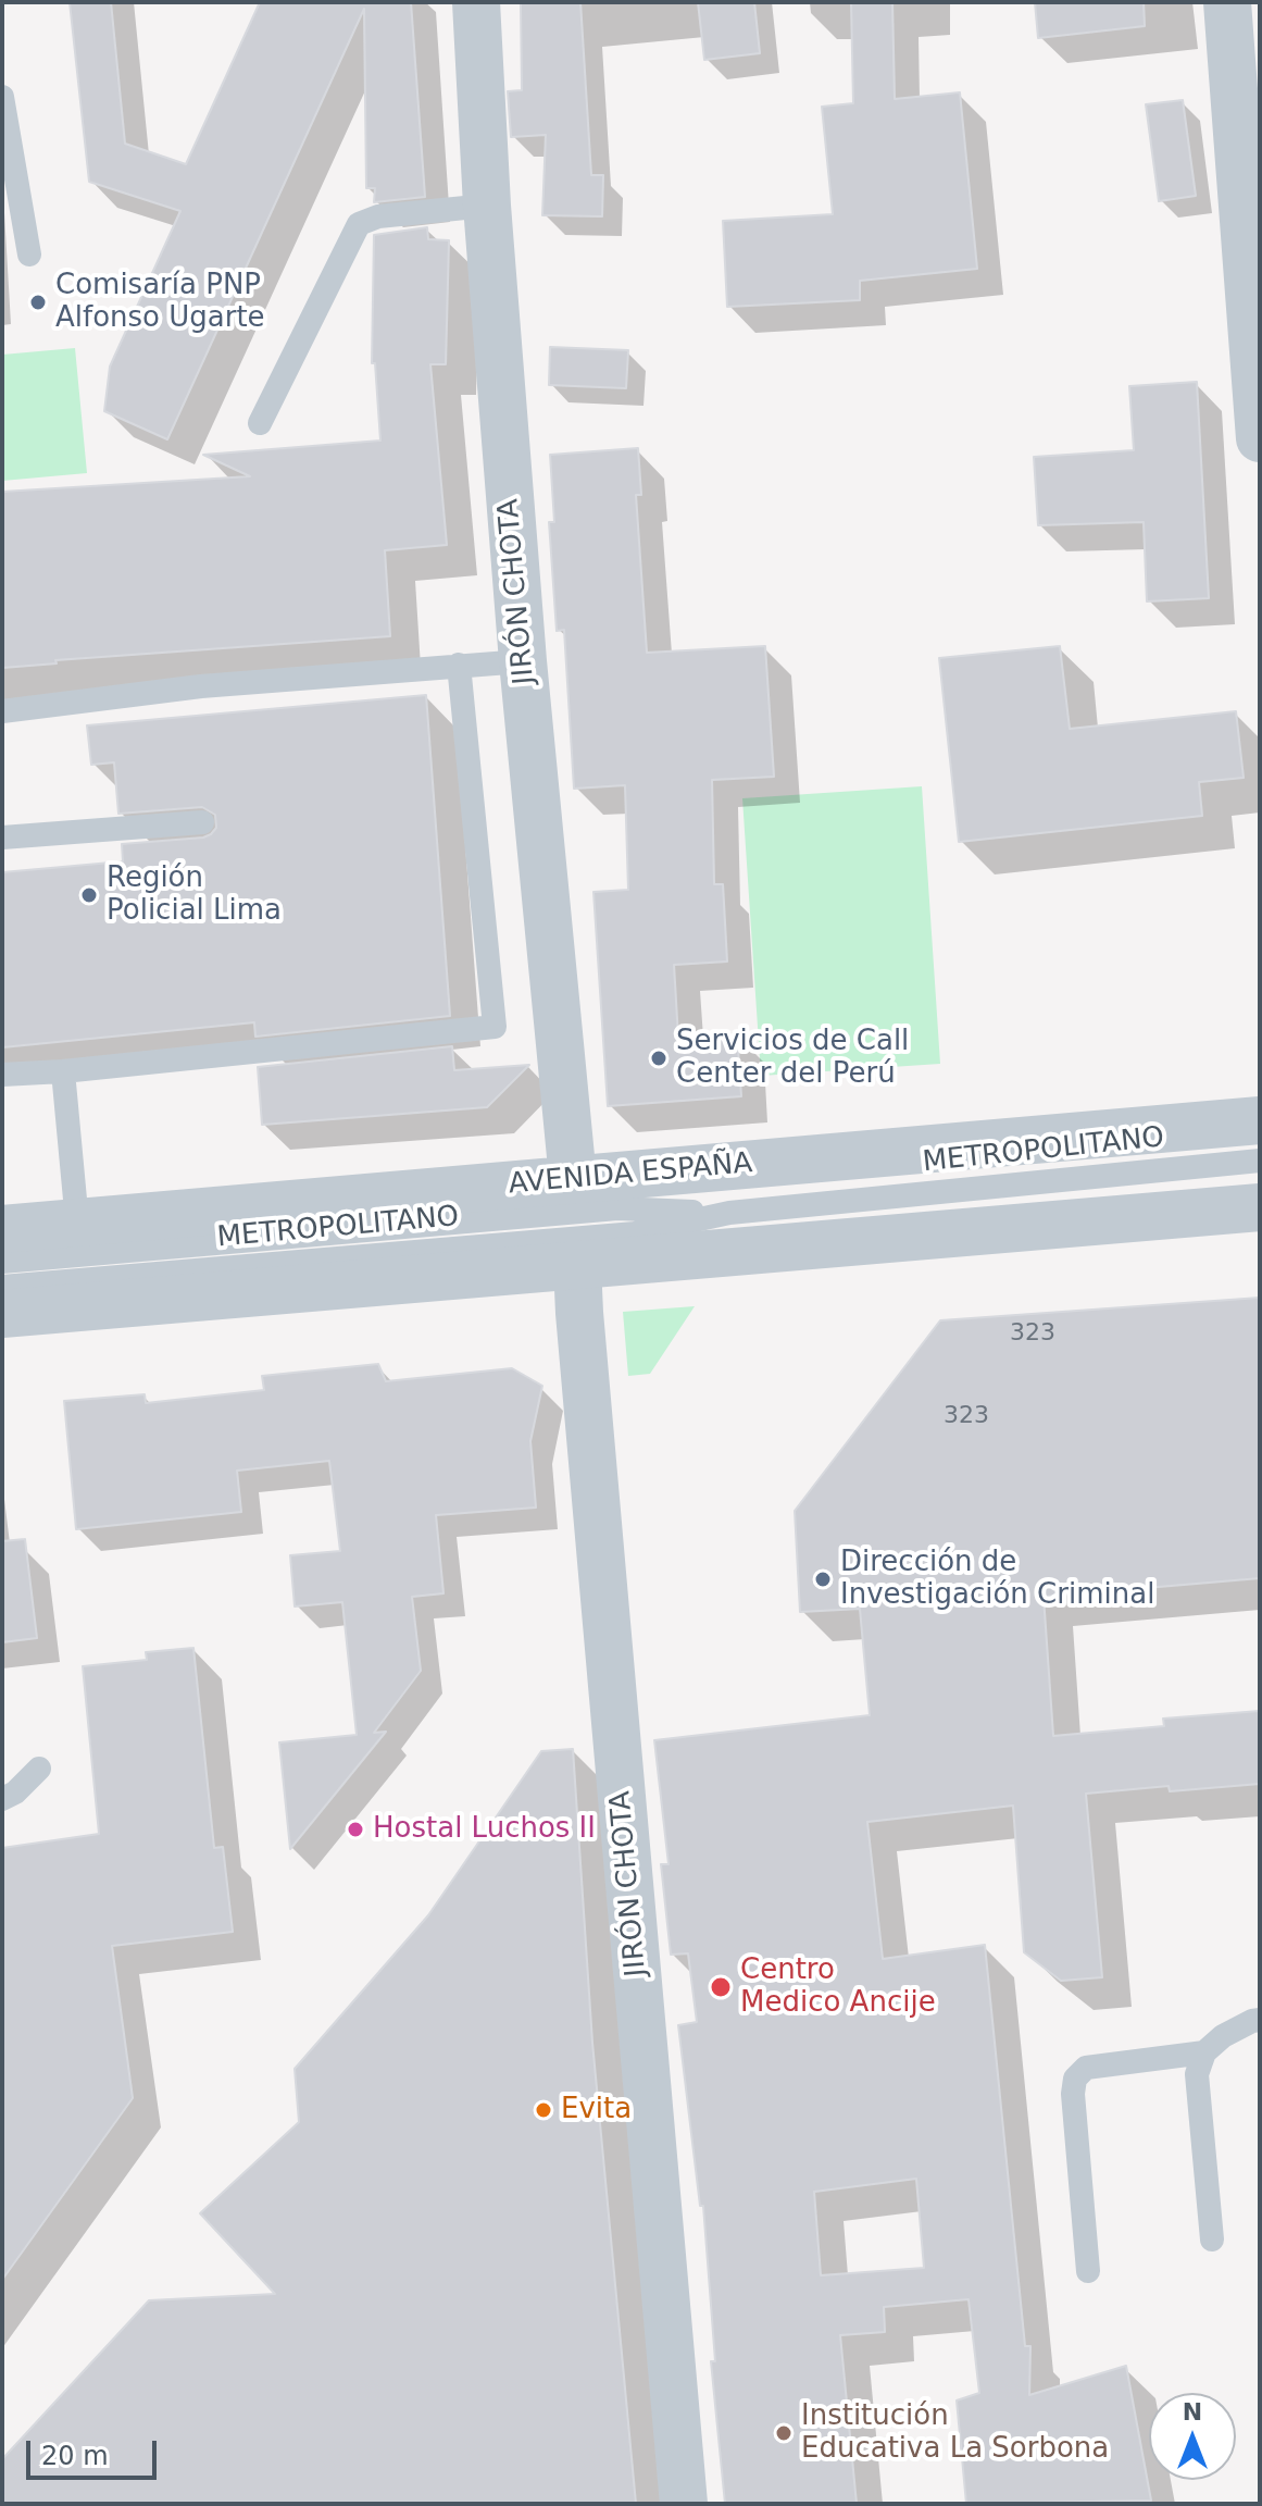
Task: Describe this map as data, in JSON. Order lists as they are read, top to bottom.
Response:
{
  "streets": {
    "street": ["JIRÓN CHOTA", "AVENIDA ESPAÑA"],
    "lane": ["METROPOLITANO"]
  },
  "crossings": [
    ["JIRÓN CHOTA", "AVENIDA ESPAÑA"]
  ],
  "places": [
    "Comisaría PNP Alfonso Ugarte",
    "Región Policial Lima",
    "Servicios de Call Center del Perú",
    "Dirección de Investigación Criminal",
    "Hostal Luchos II",
    "Centro Medico Ancije",
    "Evita",
    "Institución Educativa La Sorbona"
  ],
  "house_numbers": ["323", "323"],
  "scale_bar": "20 m",
  "north": "top"
}
